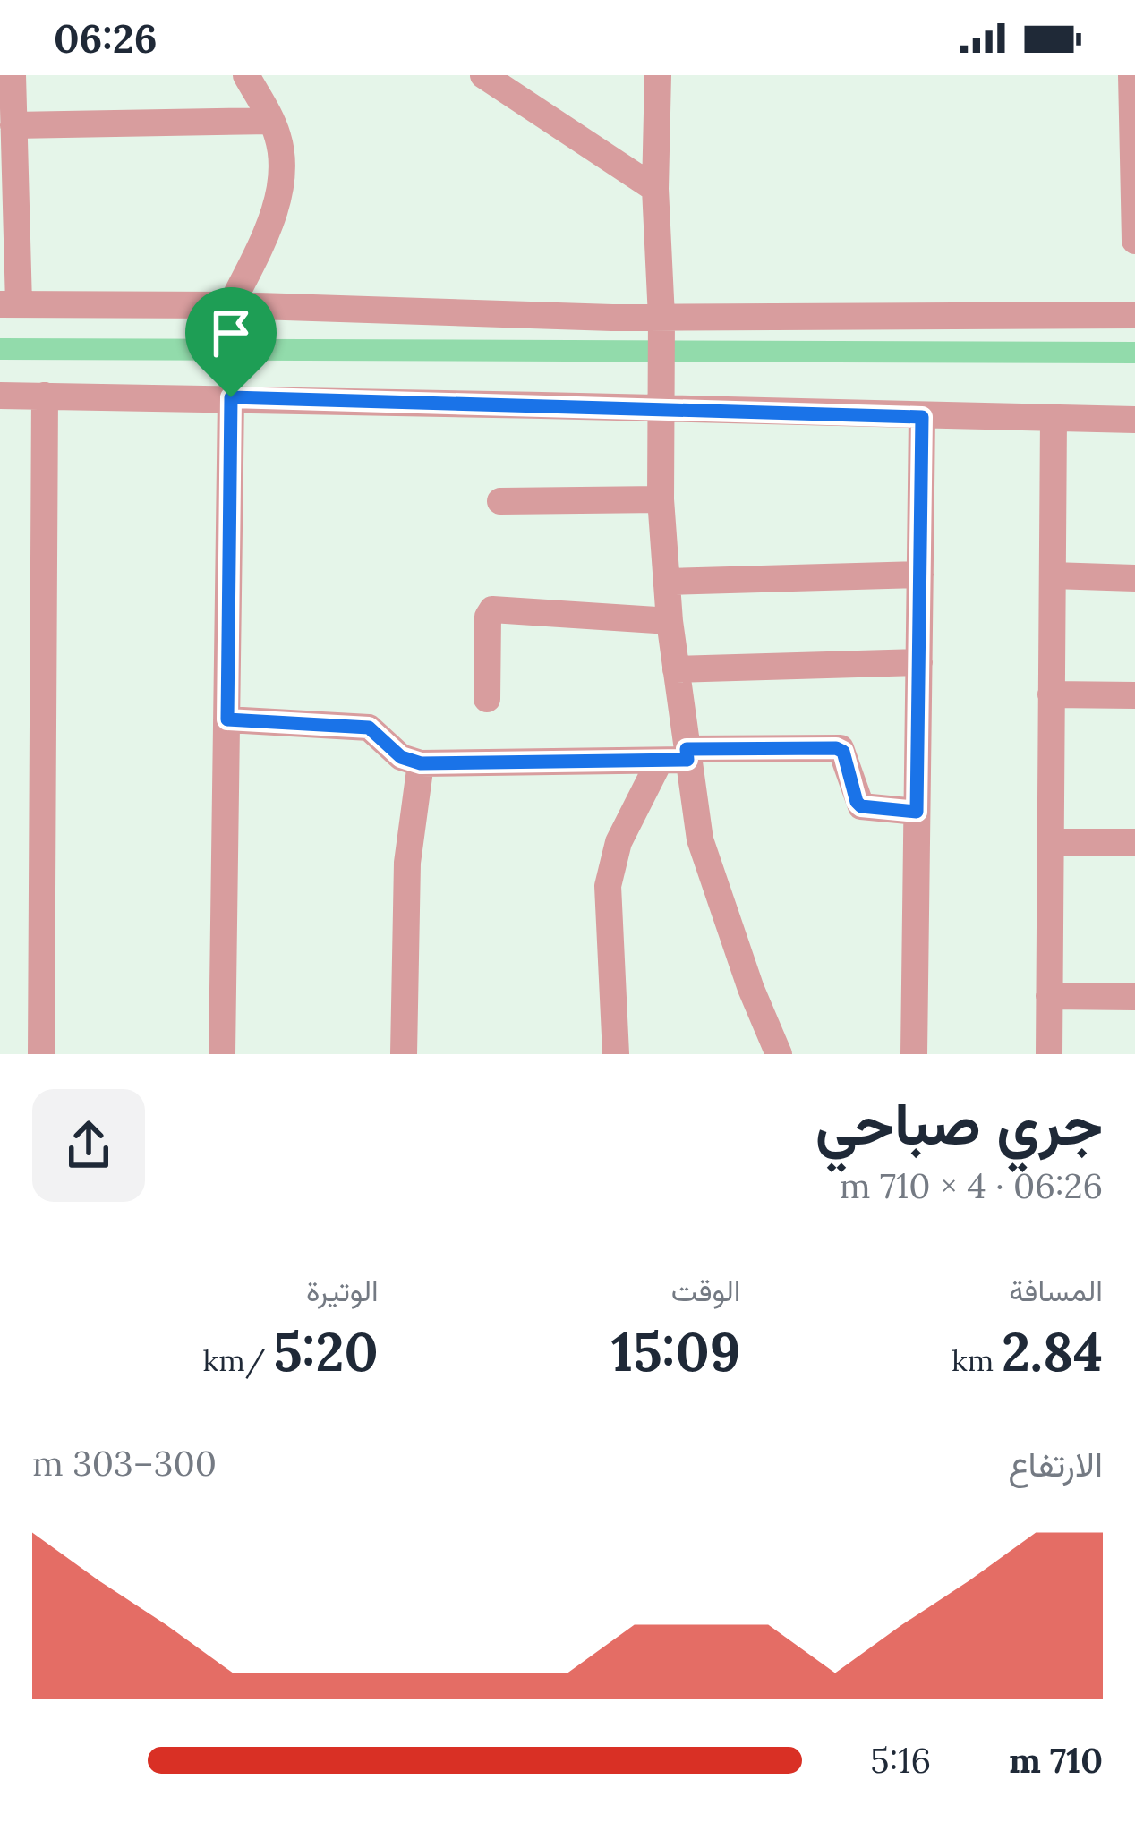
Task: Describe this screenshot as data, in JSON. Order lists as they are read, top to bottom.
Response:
{
  "page": {
    "status": "06:26",
    "heading": ["جري صباحي", "06:26 · 4 × 710 m"],
    "stats": [
      ["المسافة", "2.84 km"],
      ["الوقت", "15:09"],
      ["الوتيرة", "5:20 /km"]
    ],
    "chart": ["الارتفاع", "300–303 m"],
    "list": [
      {
        "name": "710 m",
        "note": "5:16"
      }
    ]
  }
}
